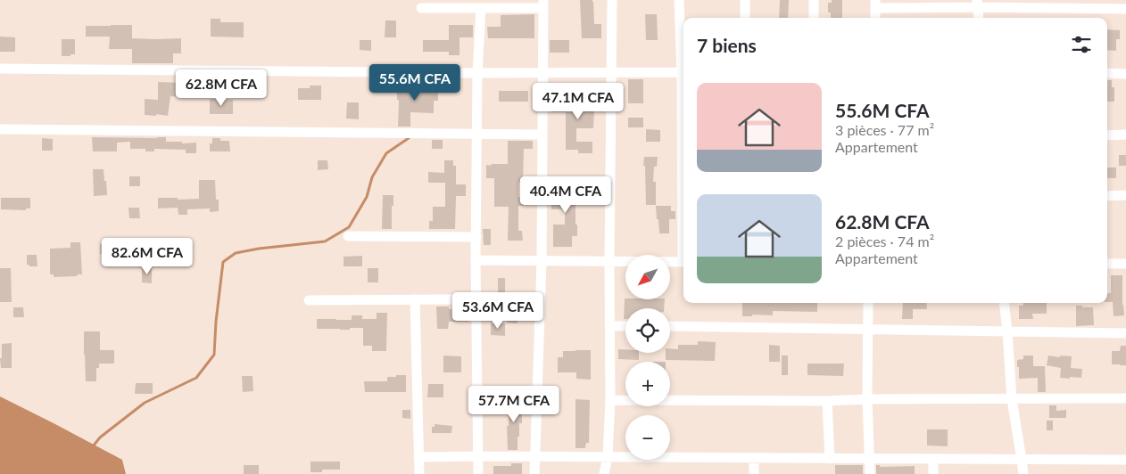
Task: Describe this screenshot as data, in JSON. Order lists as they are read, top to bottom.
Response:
{
  "north": "bottom left",
  "page": {
    "heading": "7 biens",
    "price": [
      "55.6M CFA",
      "62.8M CFA",
      "47.1M CFA",
      "40.4M CFA",
      "82.6M CFA",
      "53.6M CFA",
      "57.7M CFA"
    ],
    "list": [
      {
        "name": "55.6M CFA",
        "note": "3 pièces · 77 m² · Appartement"
      },
      {
        "name": "62.8M CFA",
        "note": "2 pièces · 74 m² · Appartement"
      }
    ],
    "map_buttons": ["+", "−"]
  }
}
